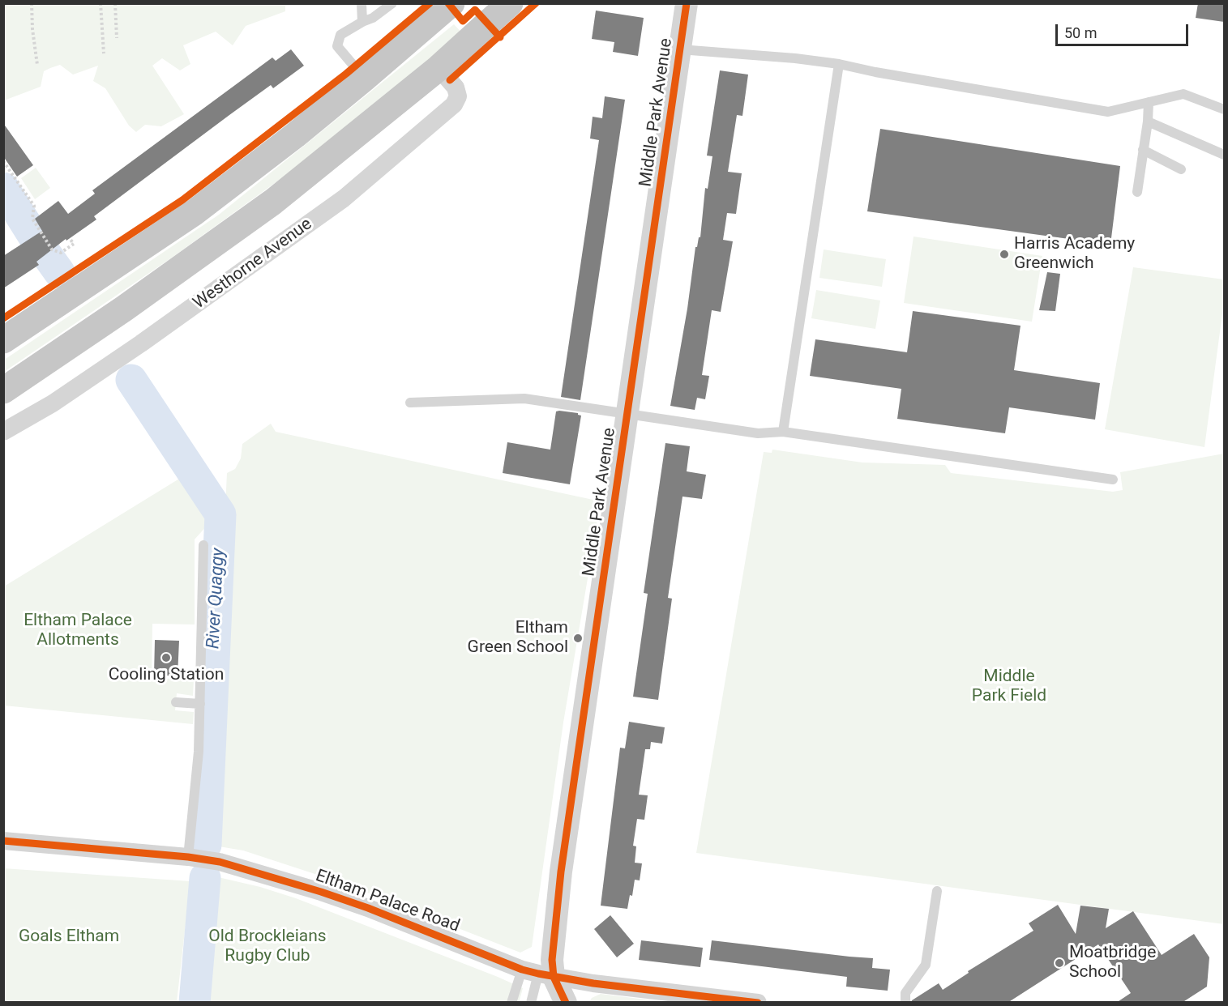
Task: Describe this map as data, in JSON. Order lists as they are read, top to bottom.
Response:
{
  "streets": {
    "street": ["Middle Park Avenue", "Westhorne Avenue", "Eltham Palace Road"]
  },
  "crossings": [
    ["Middle Park Avenue", "Eltham Palace Road"]
  ],
  "water": ["River Quaggy"],
  "parks": [
    "Eltham Palace Allotments",
    "Middle Park Field",
    "Goals Eltham",
    "Old Brockleians Rugby Club"
  ],
  "places": [
    "Harris Academy Greenwich",
    "Eltham Green School",
    "Cooling Station",
    "Moatbridge School"
  ],
  "scale_bar": "50 m"
}
